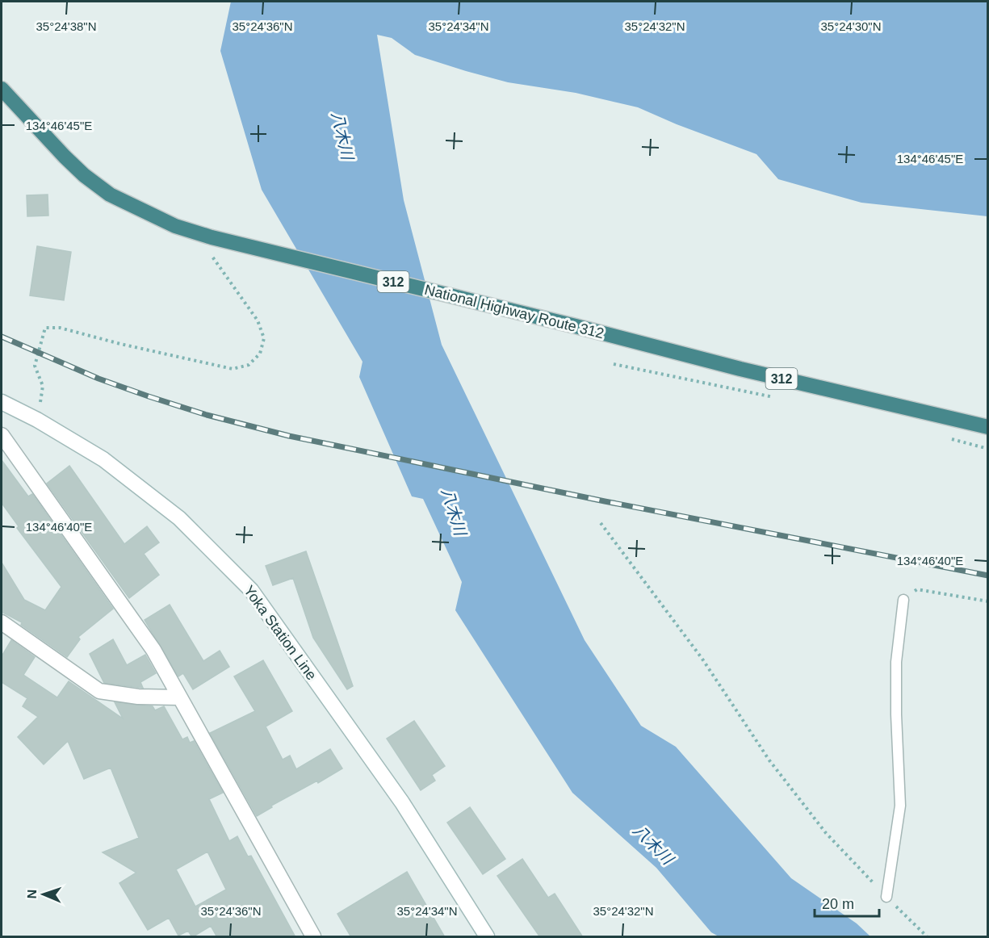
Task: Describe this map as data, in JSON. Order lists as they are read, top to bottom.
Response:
{
  "streets": {
    "highway": ["312", "National Highway Route 312"],
    "street": ["Yoka Station Line"]
  },
  "water": ["八木川"],
  "scale_bar": "20 m",
  "north": "left",
  "coordinates": [
    "35°24'38\"N",
    "35°24'36\"N",
    "35°24'34\"N",
    "35°24'32\"N",
    "35°24'30\"N",
    "134°46'45\"E",
    "134°46'40\"E"
  ]
}
